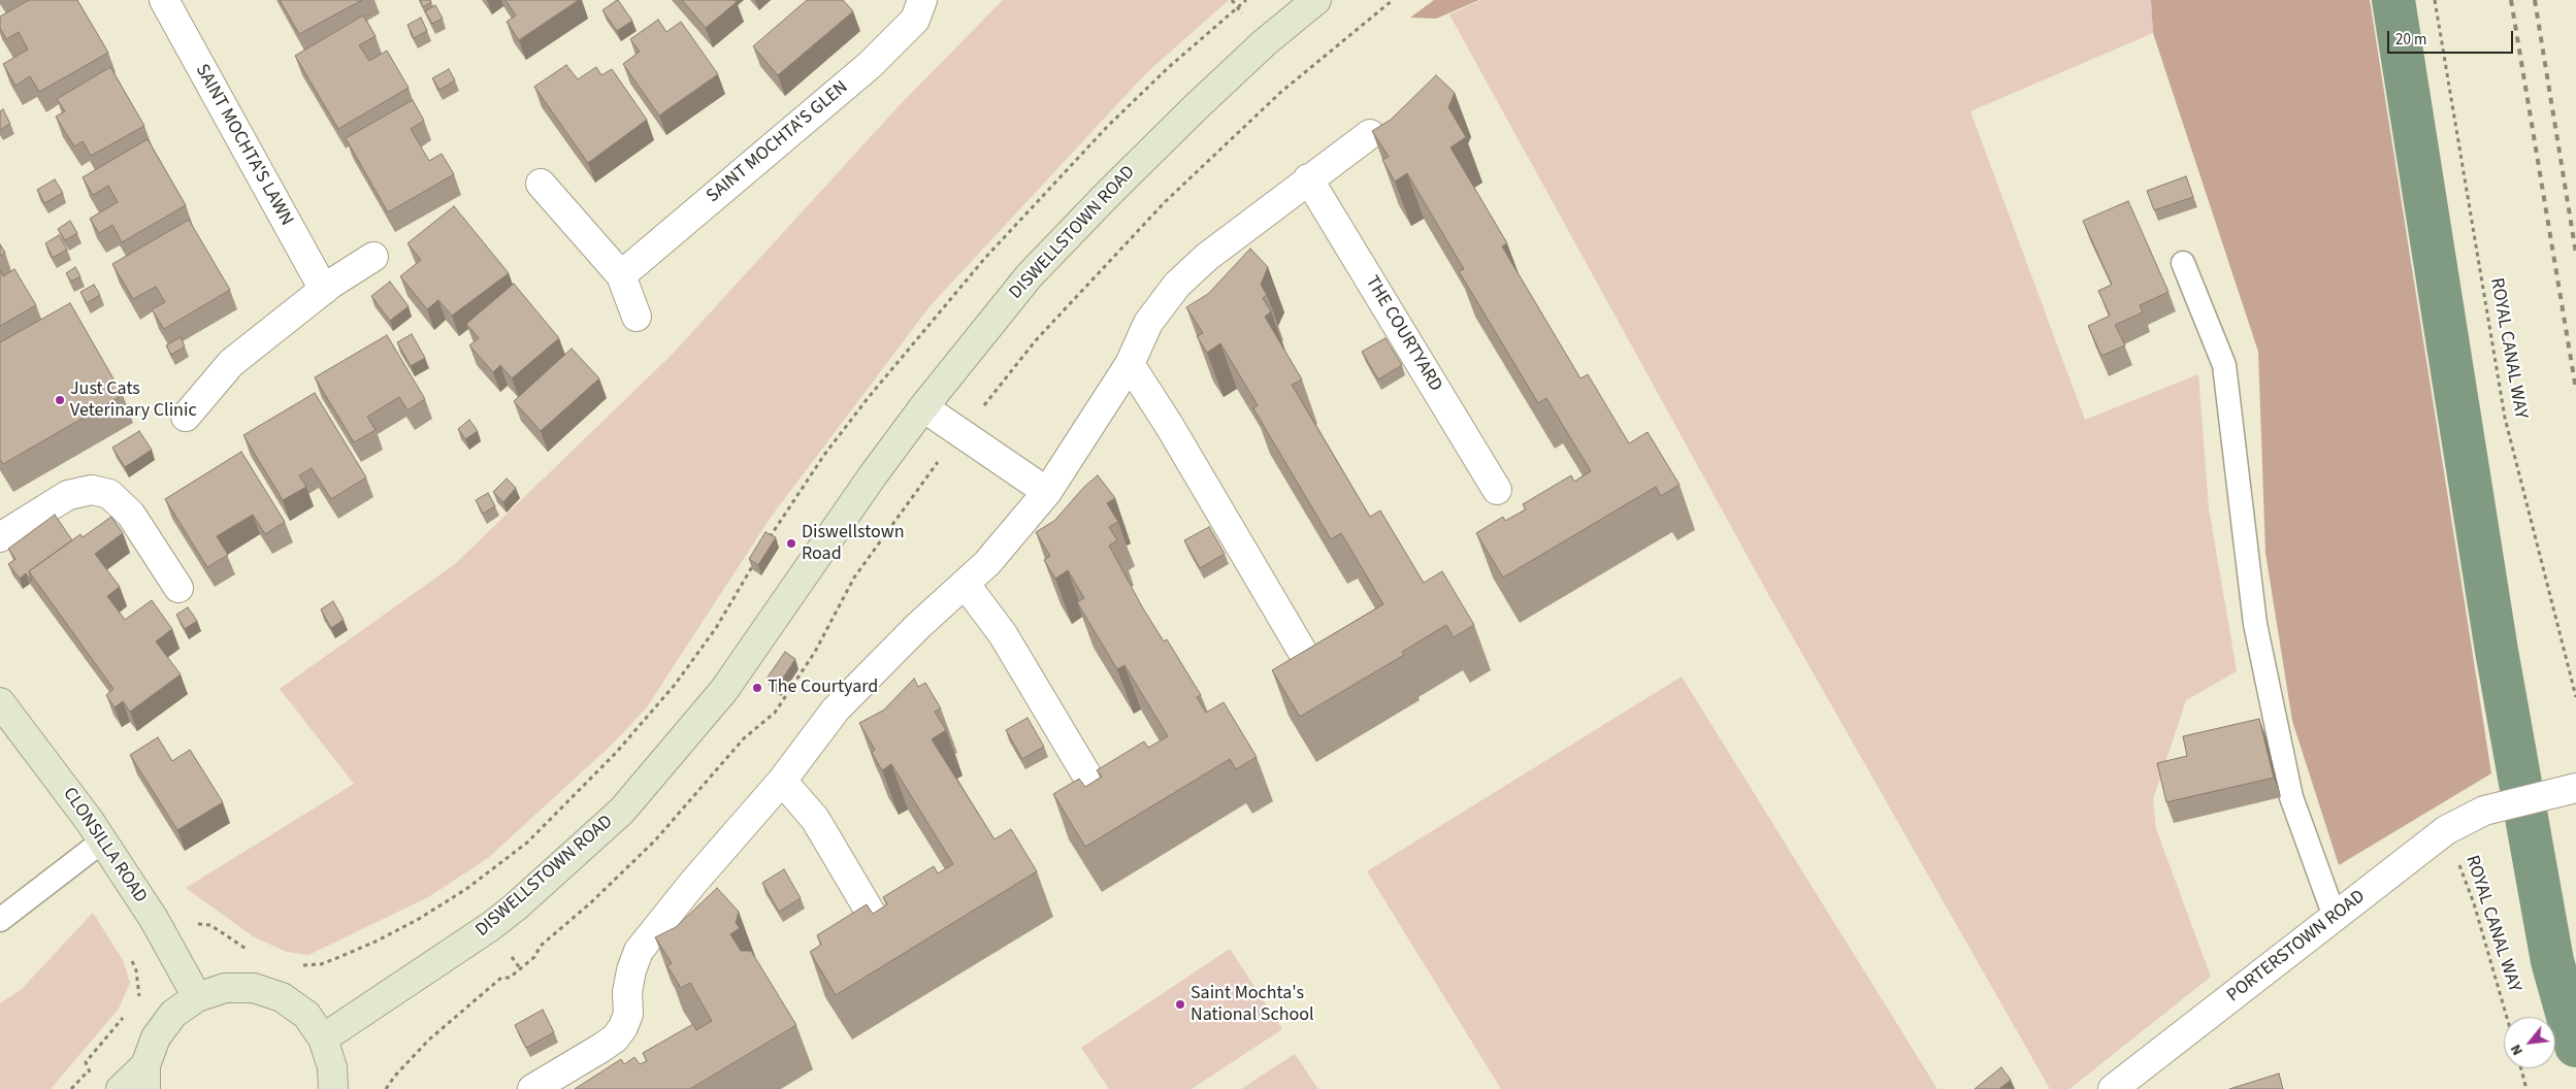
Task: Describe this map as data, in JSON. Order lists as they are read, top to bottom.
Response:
{
  "streets": {
    "street": [
      "SAINT MOCHTA'S GLEN",
      "SAINT MOCHTA'S LAWN",
      "DISWELLSTOWN ROAD",
      "THE COURTYARD",
      "CLONSILLA ROAD",
      "PORTERSTOWN ROAD"
    ],
    "path": ["ROYAL CANAL WAY"]
  },
  "places": [
    "Just Cats Veterinary Clinic",
    "Diswellstown Road",
    "The Courtyard",
    "Saint Mochta's National School"
  ],
  "scale_bar": "20 m",
  "north": "bottom left"
}
